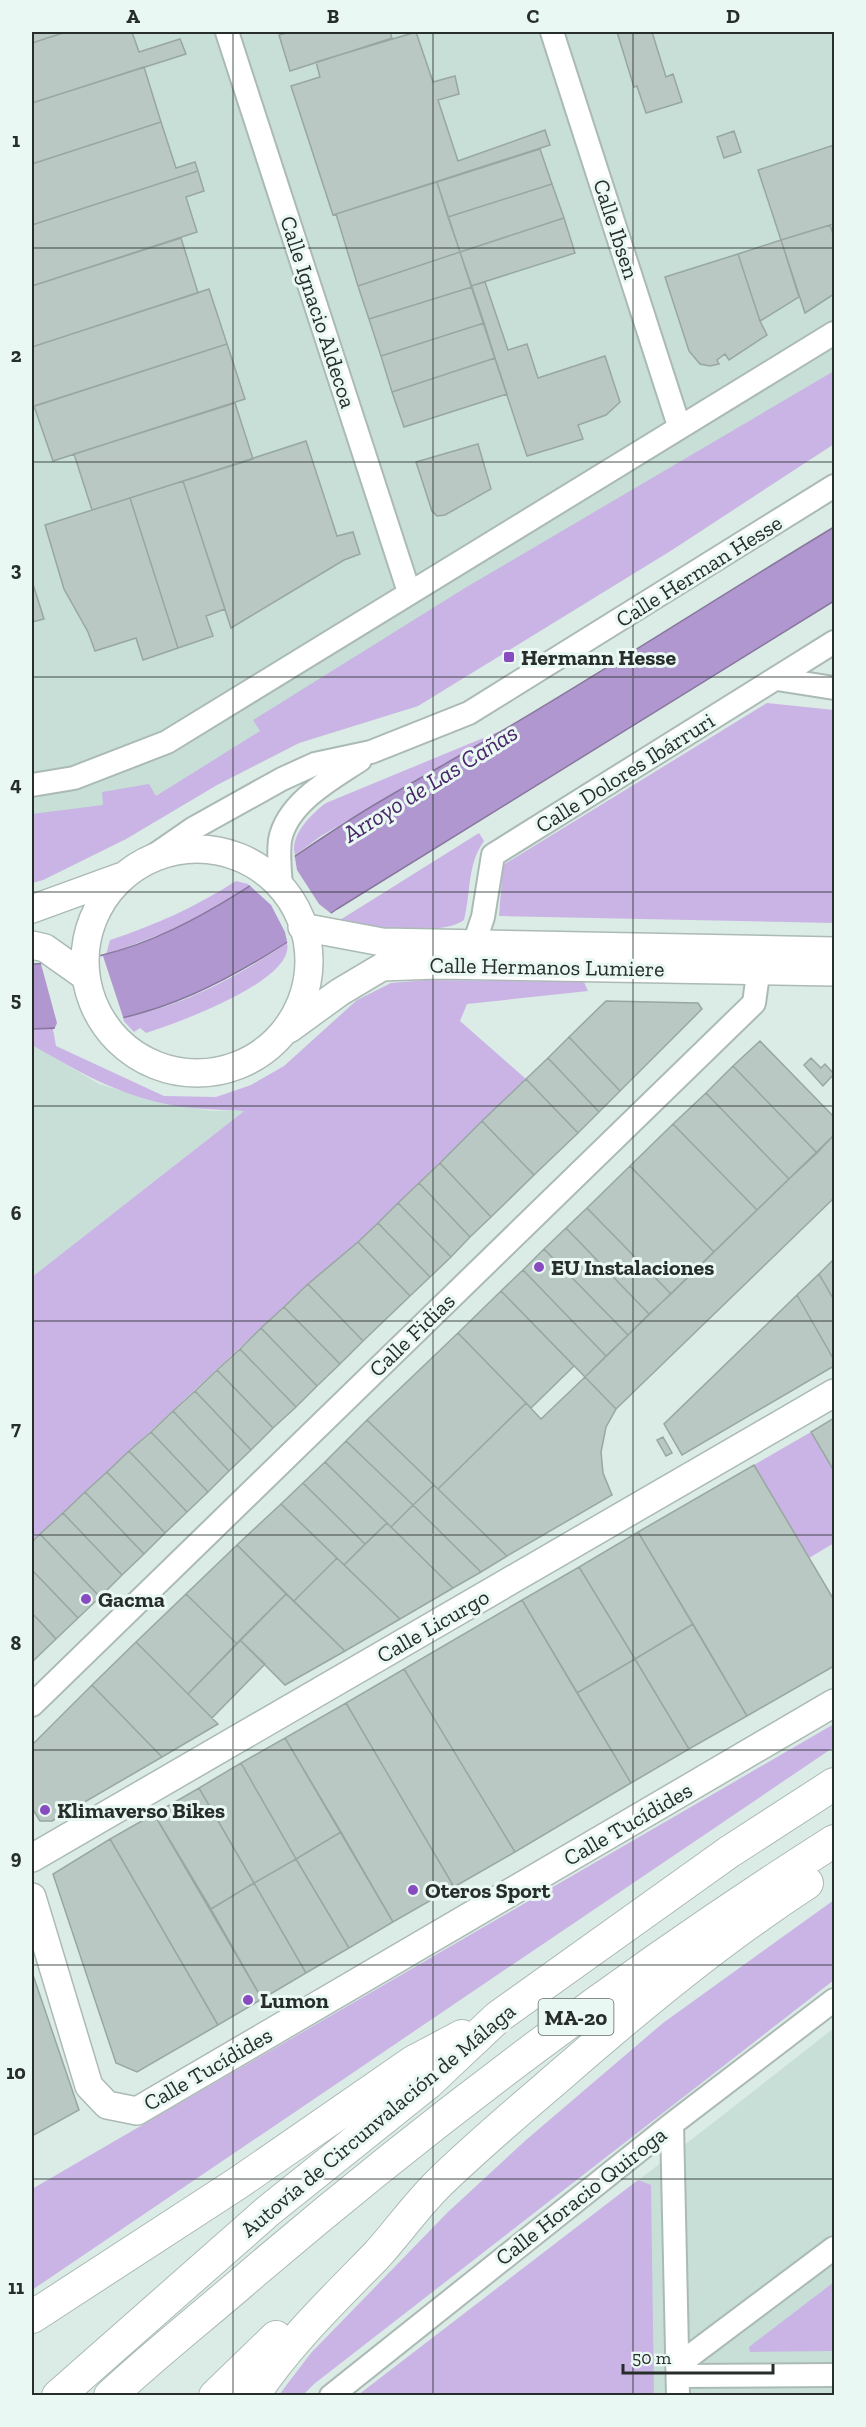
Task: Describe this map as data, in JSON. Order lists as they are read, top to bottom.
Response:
{
  "streets": {
    "highway": ["MA-20", "Autovía de Circunvalación de Málaga"],
    "main road": [
      "Calle Herman Hesse",
      "Calle Hermanos Lumiere",
      "Calle Licurgo",
      "Calle Tucídides"
    ],
    "street": [
      "Calle Ibsen",
      "Calle Ignacio Aldecoa",
      "Calle Dolores Ibárruri",
      "Calle Fidias",
      "Calle Horacio Quiroga"
    ]
  },
  "crossings": [
    ["Calle Dolores Ibárruri", "Calle Hermanos Lumiere"],
    ["Calle Hermanos Lumiere", "Calle Fidias"]
  ],
  "water": ["Arroyo de Las Cañas"],
  "places": {
    "transit": ["Hermann Hesse"],
    "other": [
      "EU Instalaciones",
      "Gacma",
      "Klimaverso Bikes",
      "Oteros Sport",
      "Lumon"
    ]
  },
  "scale_bar": "50 m",
  "grid": {
    "columns": [
      "A",
      "B",
      "C",
      "D"
    ],
    "rows": [
      "1",
      "2",
      "3",
      "4",
      "5",
      "6",
      "7",
      "8",
      "9",
      "10",
      "11"
    ]
  }
}
